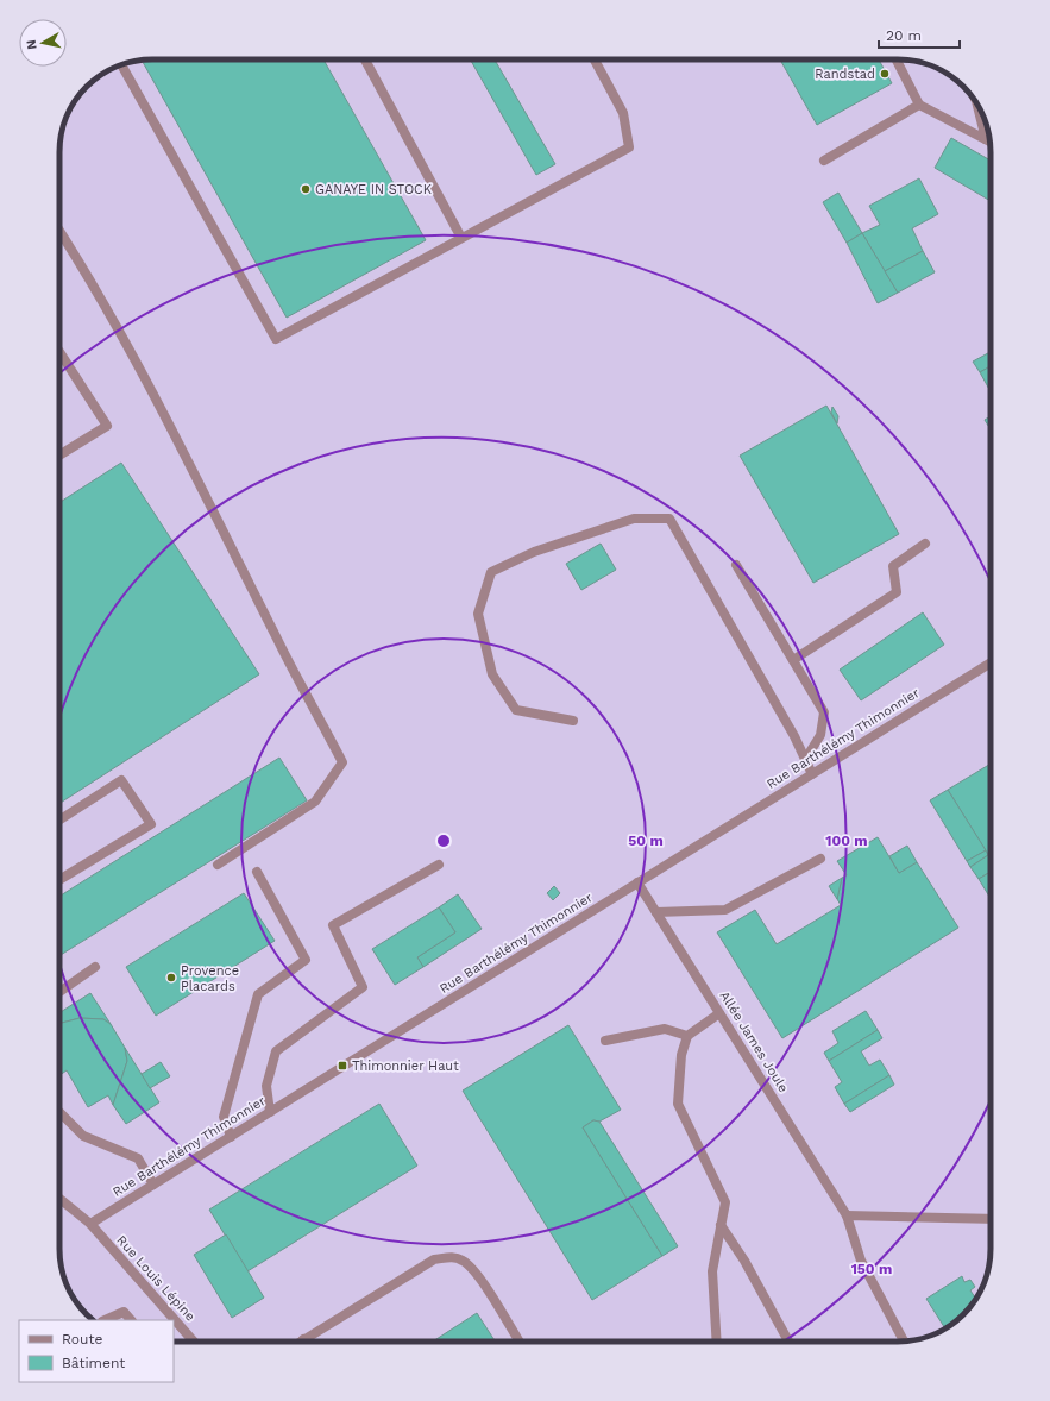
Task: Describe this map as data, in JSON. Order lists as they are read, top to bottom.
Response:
{
  "streets": {
    "street": ["Rue Barthélémy Thimonnier", "Allée James Joule", "Rue Louis Lépine"]
  },
  "crossings": [
    ["Rue Barthélémy Thimonnier", "Allée James Joule"],
    ["Rue Barthélémy Thimonnier", "Rue Louis Lépine"]
  ],
  "places": {
    "other": ["Randstad", "GANAYE IN STOCK", "Provence Placards"],
    "transit": ["Thimonnier Haut"]
  },
  "legend": ["Route", "Bâtiment"],
  "scale_bar": "20 m",
  "north": "left",
  "rings": ["50 m", "100 m", "150 m"]
}
